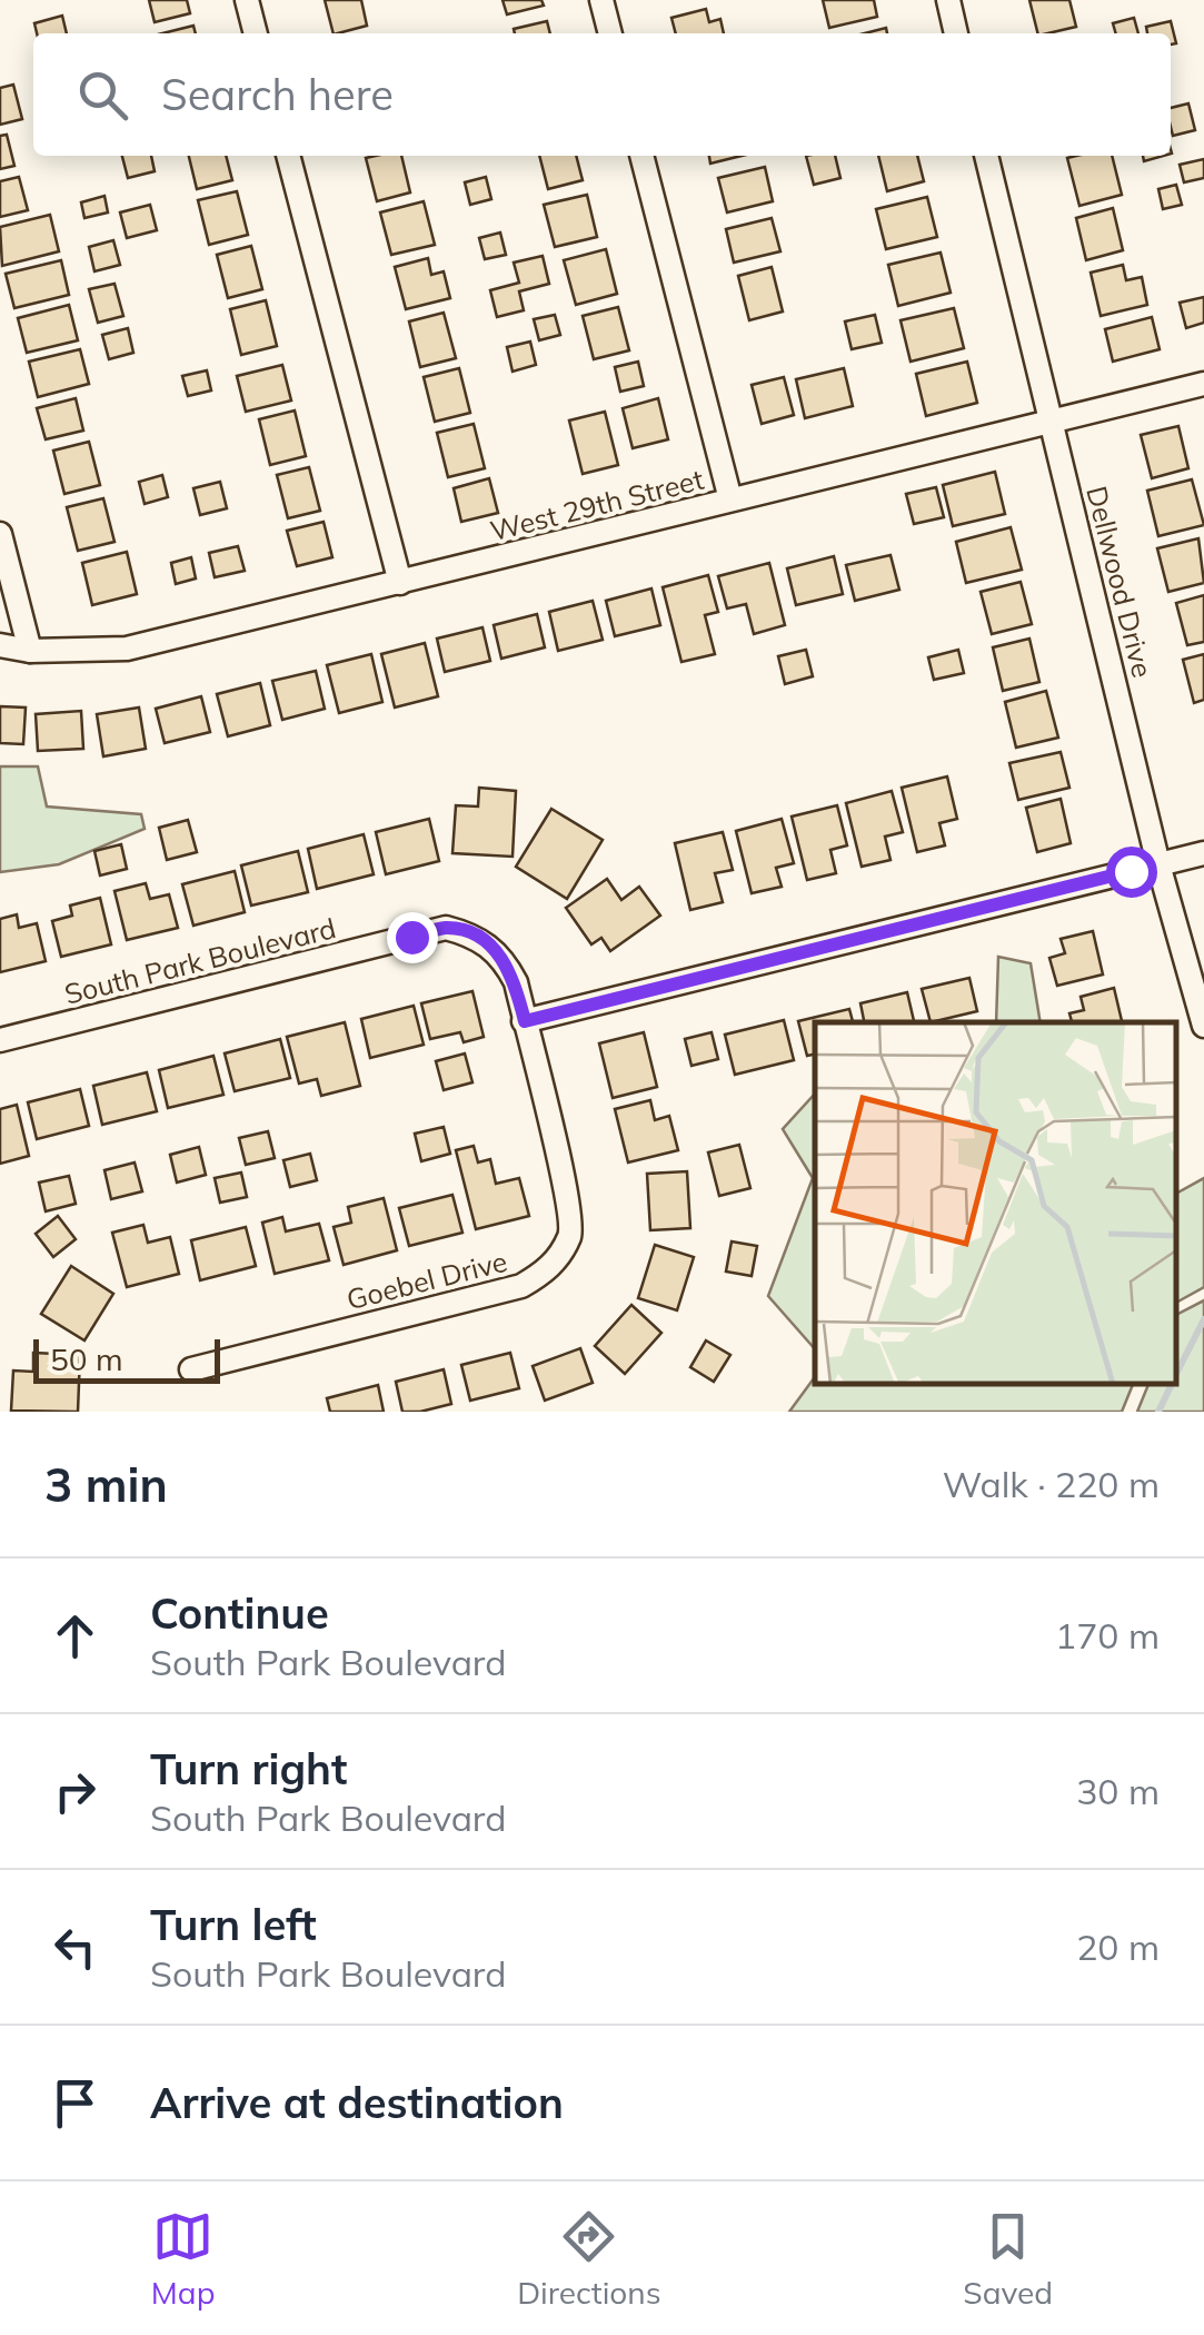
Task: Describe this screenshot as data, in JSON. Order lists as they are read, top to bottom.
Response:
{
  "streets": {
    "street": [
      "West 29th Street",
      "Dellwood Drive",
      "South Park Boulevard",
      "Goebel Drive"
    ]
  },
  "crossings": [
    ["West 29th Street", "Dellwood Drive"],
    ["South Park Boulevard", "Goebel Drive"]
  ],
  "scale_bar": "50 m",
  "page": {
    "search": "Search here",
    "scale": "50 m",
    "heading": ["3 min", "Walk · 220 m"],
    "list": [
      ["Continue", "South Park Boulevard", "170 m"],
      ["Turn right", "South Park Boulevard", "30 m"],
      ["Turn left", "South Park Boulevard", "20 m"],
      "Arrive at destination"
    ],
    "nav": ["Map", "Directions", "Saved"]
  }
}
